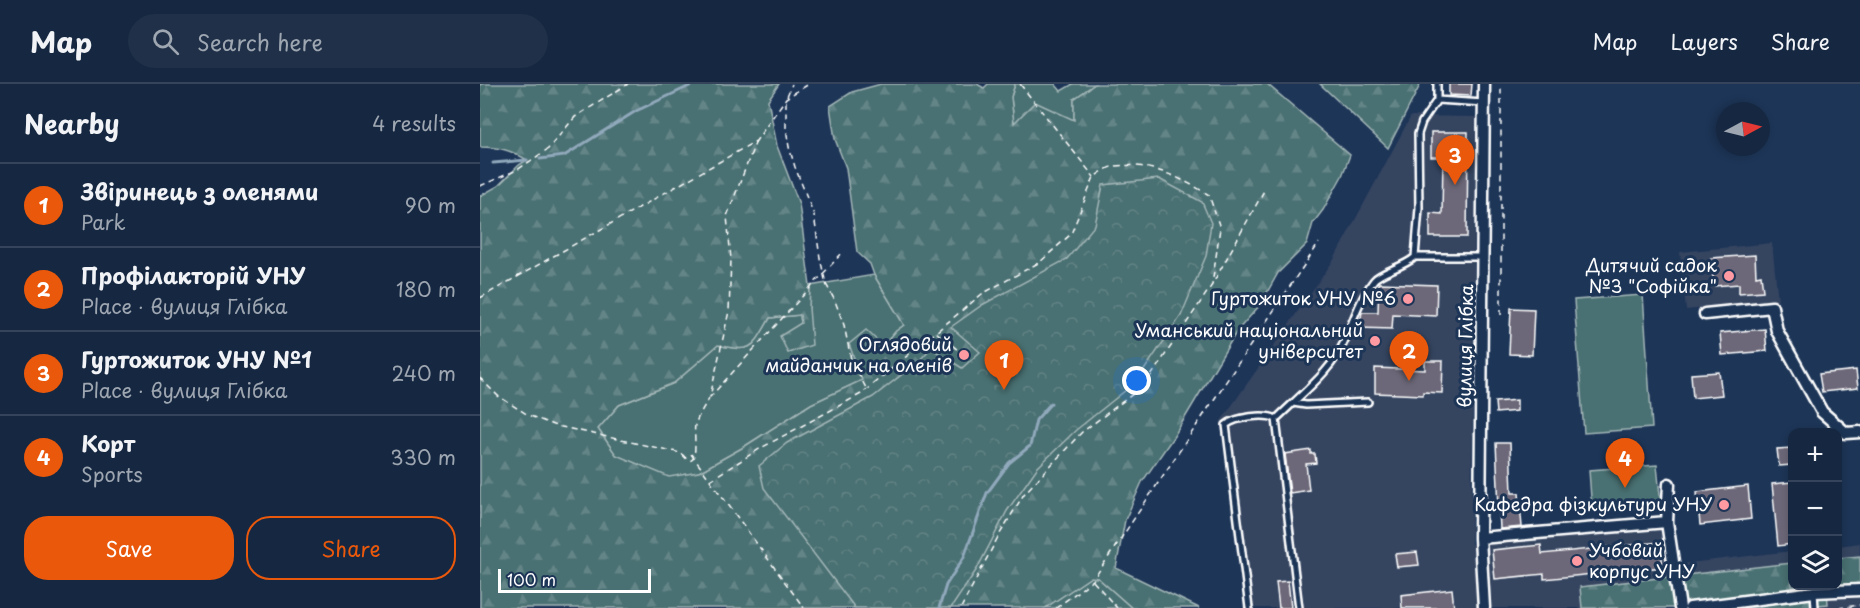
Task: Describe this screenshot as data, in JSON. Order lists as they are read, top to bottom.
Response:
{
  "streets": {
    "street": ["вулиця Глібка"]
  },
  "places": [
    "Дитячий садок №3 \"Софійка\"",
    "Гуртожиток УНУ №6",
    "Уманський національний університет",
    "Оглядовий майданчик на оленів",
    "Кафедра фізкультури УНУ",
    "Учбовий корпус УНУ"
  ],
  "scale_bar": "100 m",
  "north": "right",
  "page": {
    "header": "Map",
    "search": "Search here",
    "nav": ["Map", "Layers", "Share"],
    "heading": ["Nearby", "4 results"],
    "pins": [
      "3",
      "2",
      "1",
      "4"
    ],
    "list": [
      {
        "mark": "1",
        "name": "Звіринець з оленями",
        "note": "Park",
        "value": "90 m"
      },
      {
        "mark": "2",
        "name": "Профілакторій УНУ",
        "note": "Place · вулиця Глібка",
        "value": "180 m"
      },
      {
        "mark": "3",
        "name": "Гуртожиток УНУ №1",
        "note": "Place · вулиця Глібка",
        "value": "240 m"
      },
      {
        "mark": "4",
        "name": "Корт",
        "note": "Sports",
        "value": "330 m"
      }
    ],
    "map_buttons": ["+", "−"],
    "buttons": ["Save", "Share"],
    "scale": "100 m"
  }
}
